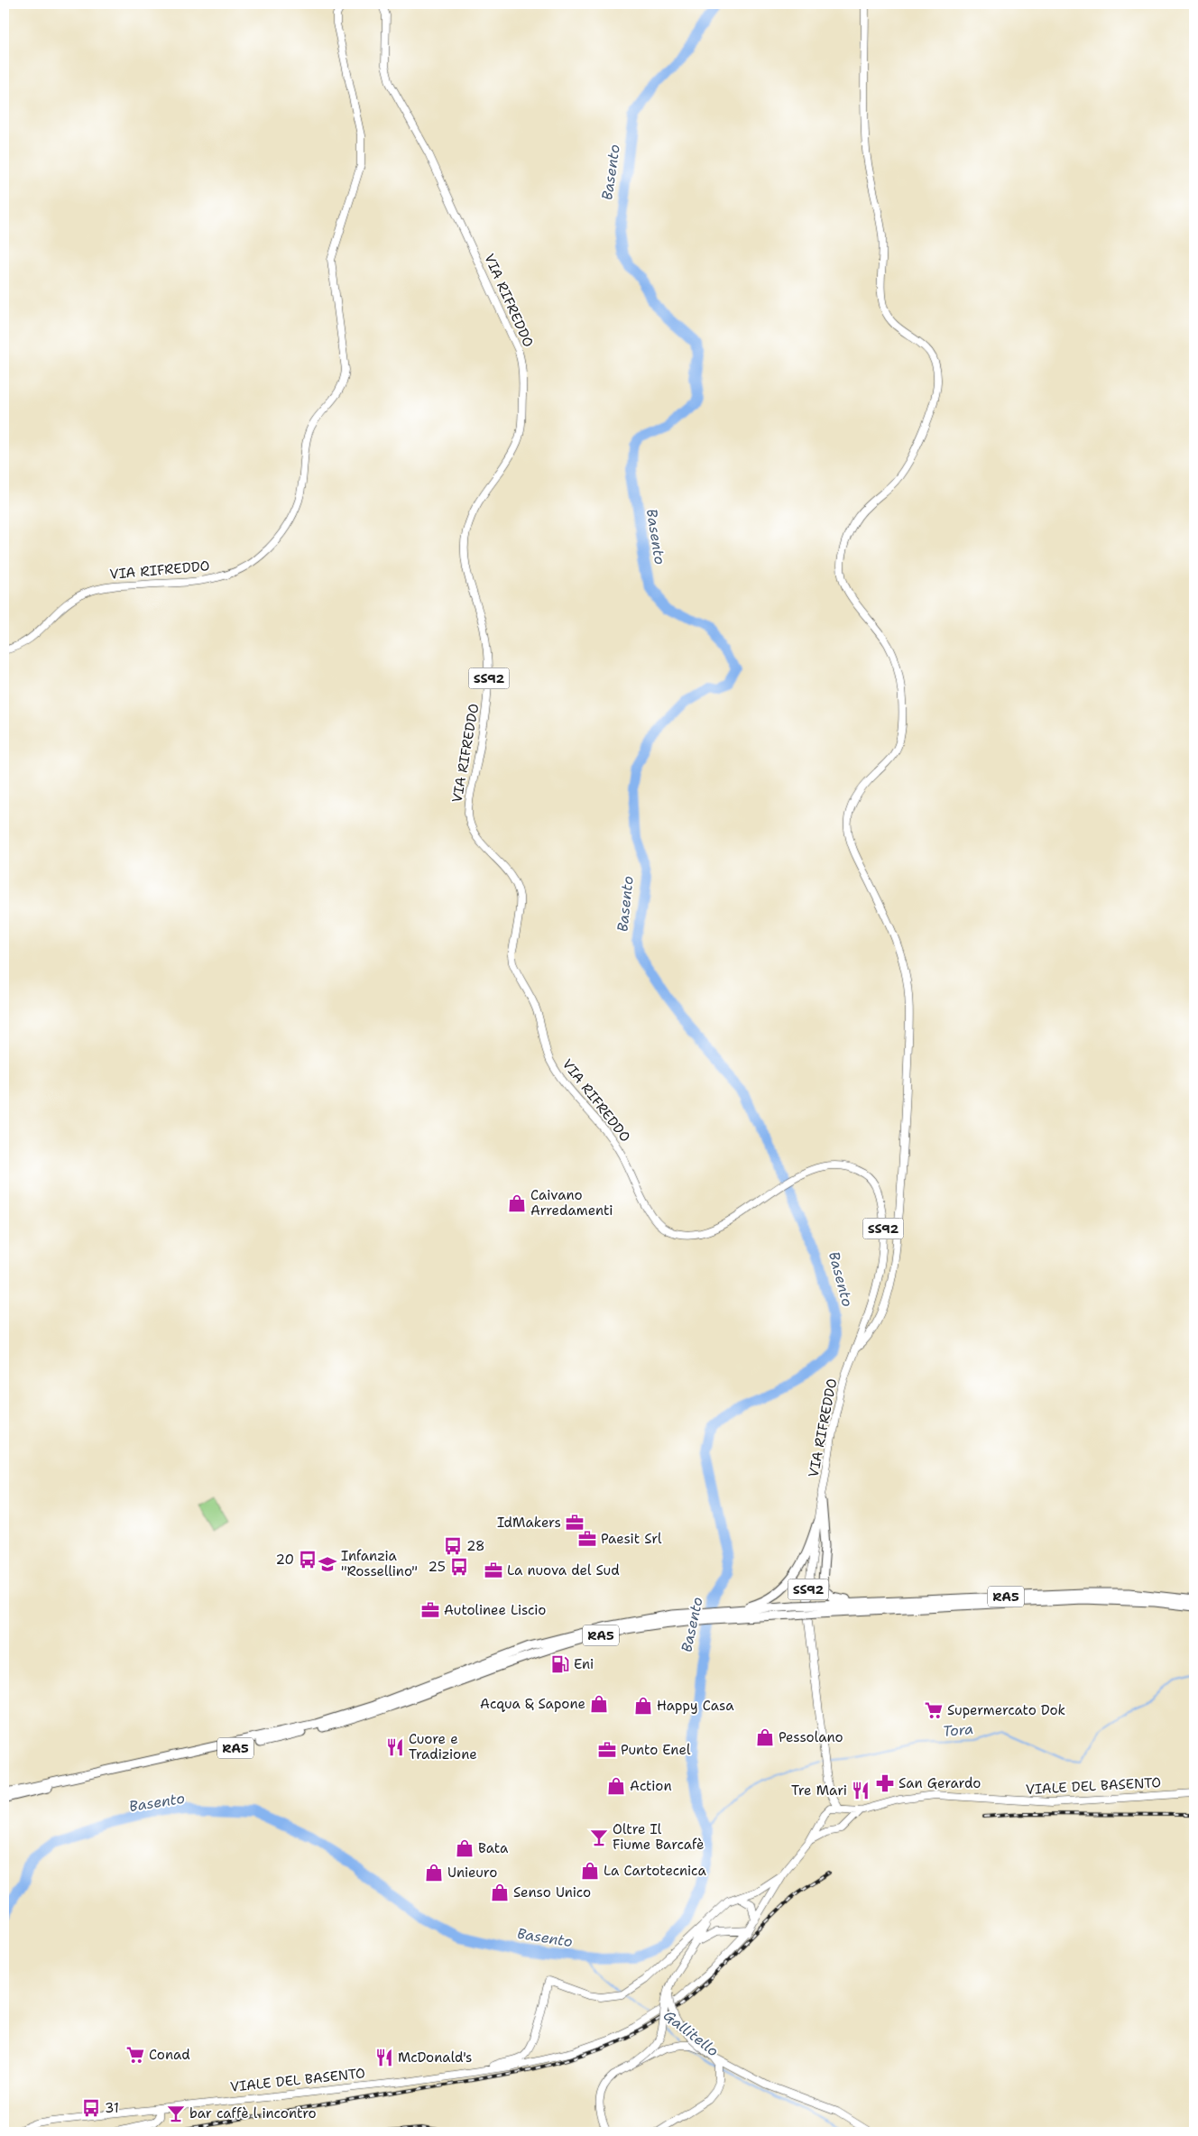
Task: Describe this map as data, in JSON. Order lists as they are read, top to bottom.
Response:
{
  "streets": {
    "highway": ["RA5"],
    "main road": ["VIA RIFREDDO", "SS92", "VIALE DEL BASENTO"]
  },
  "crossings": [
    ["VIA RIFREDDO", "SS92"],
    ["SS92", "VIALE DEL BASENTO"]
  ],
  "water": ["Basento", "Tora", "Gallitello"],
  "places": {
    "shop": [
      "Caivano Arredamenti",
      "Acqua & Sapone",
      "Happy Casa",
      "Pessolano",
      "Action",
      "Bata",
      "La Cartotecnica",
      "Unieuro",
      "Senso Unico"
    ],
    "office": [
      "IdMakers",
      "Paesit Srl",
      "La nuova del Sud",
      "Autolinee Liscio",
      "Punto Enel"
    ],
    "bus stop": [
      "28",
      "20",
      "25",
      "31"
    ],
    "school or university": ["Infanzia \"Rossellino\""],
    "fuel station": ["Eni"],
    "supermarket": ["Supermercato Dok", "Conad"],
    "restaurant": ["Cuore e Tradizione", "Tre Mari", "McDonald's"],
    "pharmacy": ["San Gerardo"],
    "bar": ["Oltre Il Fiume Barcafè", "bar caffè l incontro"]
  }
}
